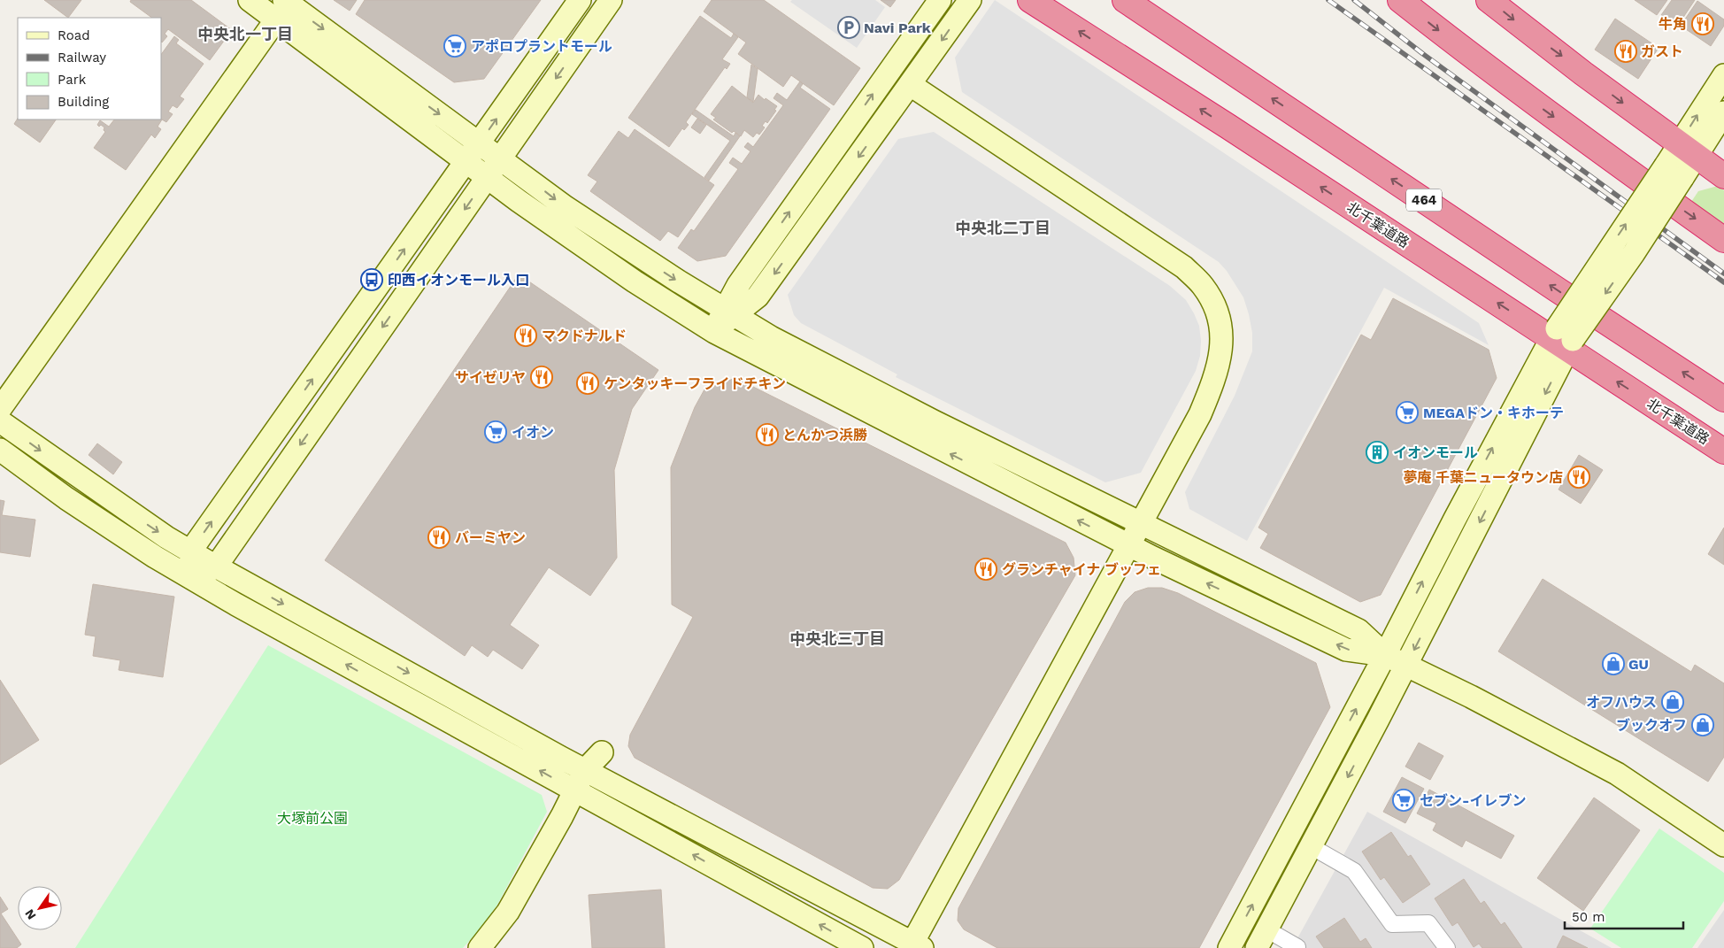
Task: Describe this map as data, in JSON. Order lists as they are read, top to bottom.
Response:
{
  "streets": {
    "highway": ["464", "北千葉道路"]
  },
  "districts": ["中央北一丁目", "中央北二丁目", "中央北三丁目"],
  "parks": ["大塚前公園"],
  "places": {
    "restaurant": [
      "牛角",
      "ガスト",
      "マクドナルド",
      "サイゼリヤ",
      "ケンタッキーフライドチキン",
      "とんかつ浜勝",
      "夢庵 千葉ニュータウン店",
      "バーミヤン",
      "グランチャイナ ブッフェ"
    ],
    "parking": ["Navi Park"],
    "supermarket": [
      "アポロプラントモール",
      "MEGAドン・キホーテ",
      "イオン",
      "セブン-イレブン"
    ],
    "bus stop": ["印西イオンモール入口"],
    "building": ["イオンモール"],
    "shop": ["GU", "オフハウス", "ブックオフ"]
  },
  "legend": [
    "Road",
    "Railway",
    "Park",
    "Building"
  ],
  "scale_bar": "50 m",
  "north": "bottom left"
}
